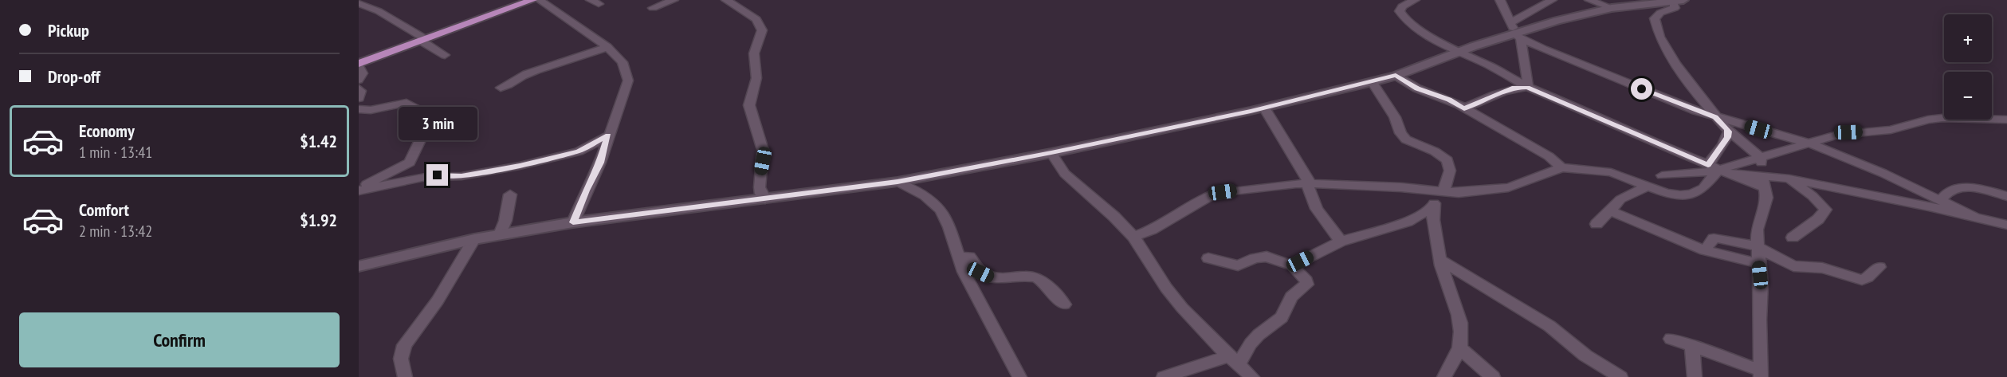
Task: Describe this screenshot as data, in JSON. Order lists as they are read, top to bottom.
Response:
{
  "page": {
    "banner": ["Pickup", "Drop-off"],
    "map_buttons": ["+", "−"],
    "list": [
      {
        "name": "Economy",
        "note": "1 min · 13:41",
        "value": "$1.42"
      },
      {
        "name": "Comfort",
        "note": "2 min · 13:42",
        "value": "$1.92"
      }
    ],
    "bubble": "3 min",
    "buttons": "Confirm"
  }
}
